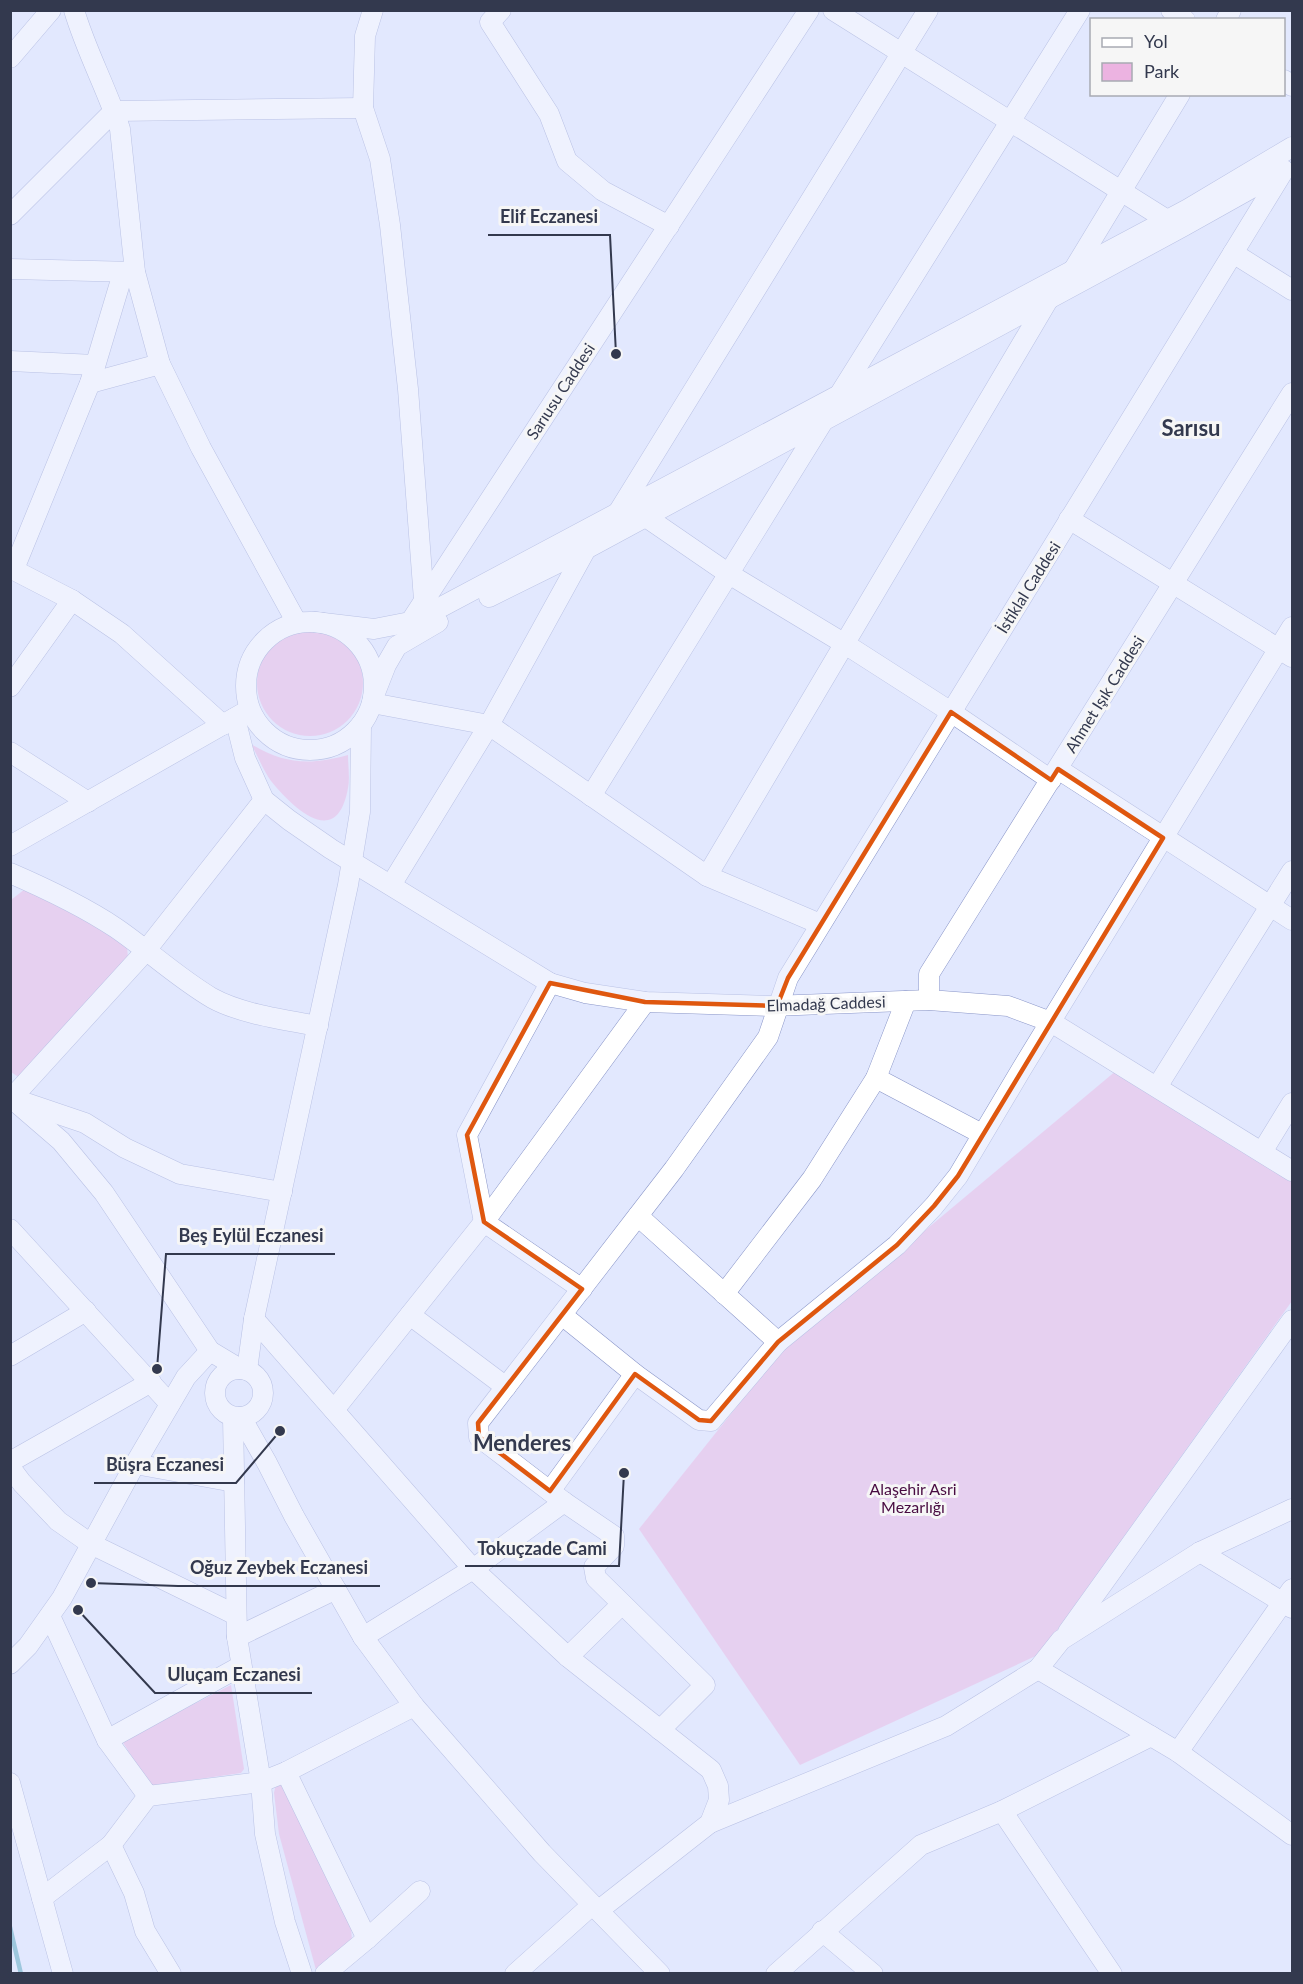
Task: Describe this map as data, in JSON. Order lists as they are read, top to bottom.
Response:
{
  "streets": {
    "street": [
      "Sarıusu Caddesi",
      "İstiklal Caddesi",
      "Ahmet Işık Caddesi",
      "Elmadağ Caddesi"
    ]
  },
  "crossings": [
    ["İstiklal Caddesi", "Elmadağ Caddesi"],
    ["Ahmet Işık Caddesi", "Elmadağ Caddesi"]
  ],
  "districts": ["Sarısu", "Menderes"],
  "parks": ["Alaşehir Asri Mezarlığı"],
  "places": [
    "Elif Eczanesi",
    "Beş Eylül Eczanesi",
    "Büşra Eczanesi",
    "Tokuçzade Cami",
    "Oğuz Zeybek Eczanesi",
    "Uluçam Eczanesi"
  ],
  "legend": ["Yol", "Park"]
}
